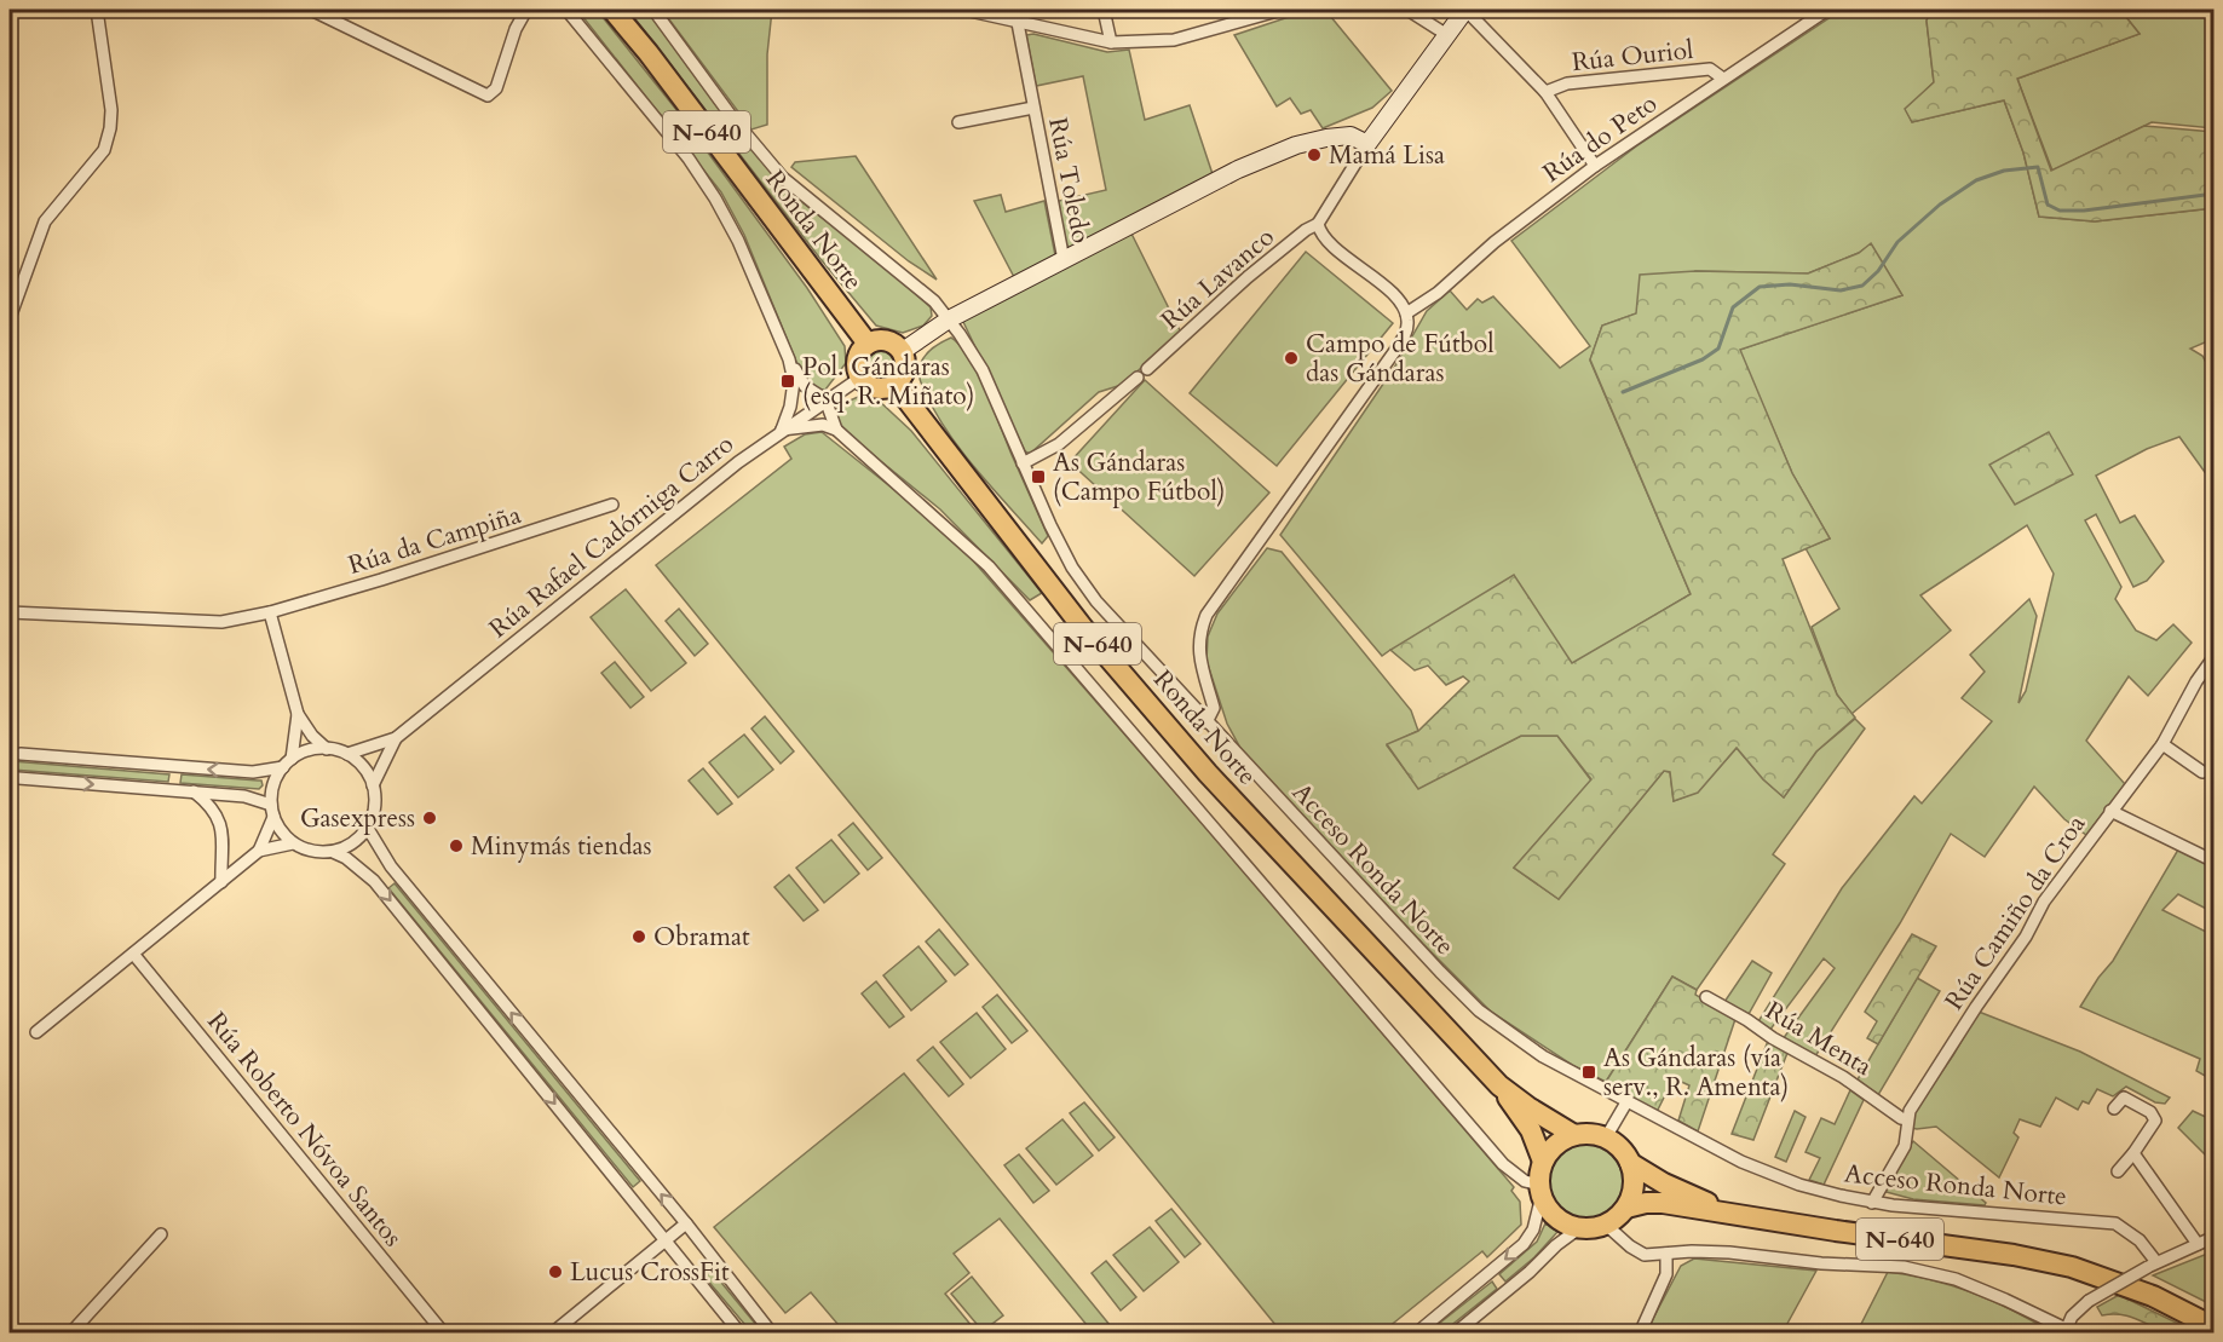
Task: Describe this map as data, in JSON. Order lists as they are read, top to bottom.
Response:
{
  "streets": {
    "highway": ["N-640", "Ronda Norte"],
    "street": [
      "Rúa Ouriol",
      "Rúa do Peto",
      "Rúa Toledo",
      "Rúa Lavanco",
      "Rúa Rafael Cadórniga Carro",
      "Rúa da Campiña",
      "Acceso Ronda Norte",
      "Rúa Camiño da Croa",
      "Rúa Menta",
      "Rúa Roberto Nóvoa Santos"
    ]
  },
  "crossings": [
    ["Rúa Ouriol", "Rúa do Peto"],
    ["N-640", "Ronda Norte"],
    ["Ronda Norte", "Rúa Rafael Cadórniga Carro"],
    ["Acceso Ronda Norte", "Rúa Camiño da Croa"],
    ["Rúa Camiño da Croa", "Rúa Menta"]
  ],
  "places": {
    "other": [
      "Mamá Lisa",
      "Campo de Fútbol das Gándaras",
      "Gasexpress",
      "Minymás tiendas",
      "Obramat",
      "Lucus CrossFit"
    ],
    "transit": ["Pol. Gándaras (esq. R. Miñato)", "As Gándaras (Campo Fútbol)", "As Gándaras (vía serv., R. Amenta)"]
  }
}
